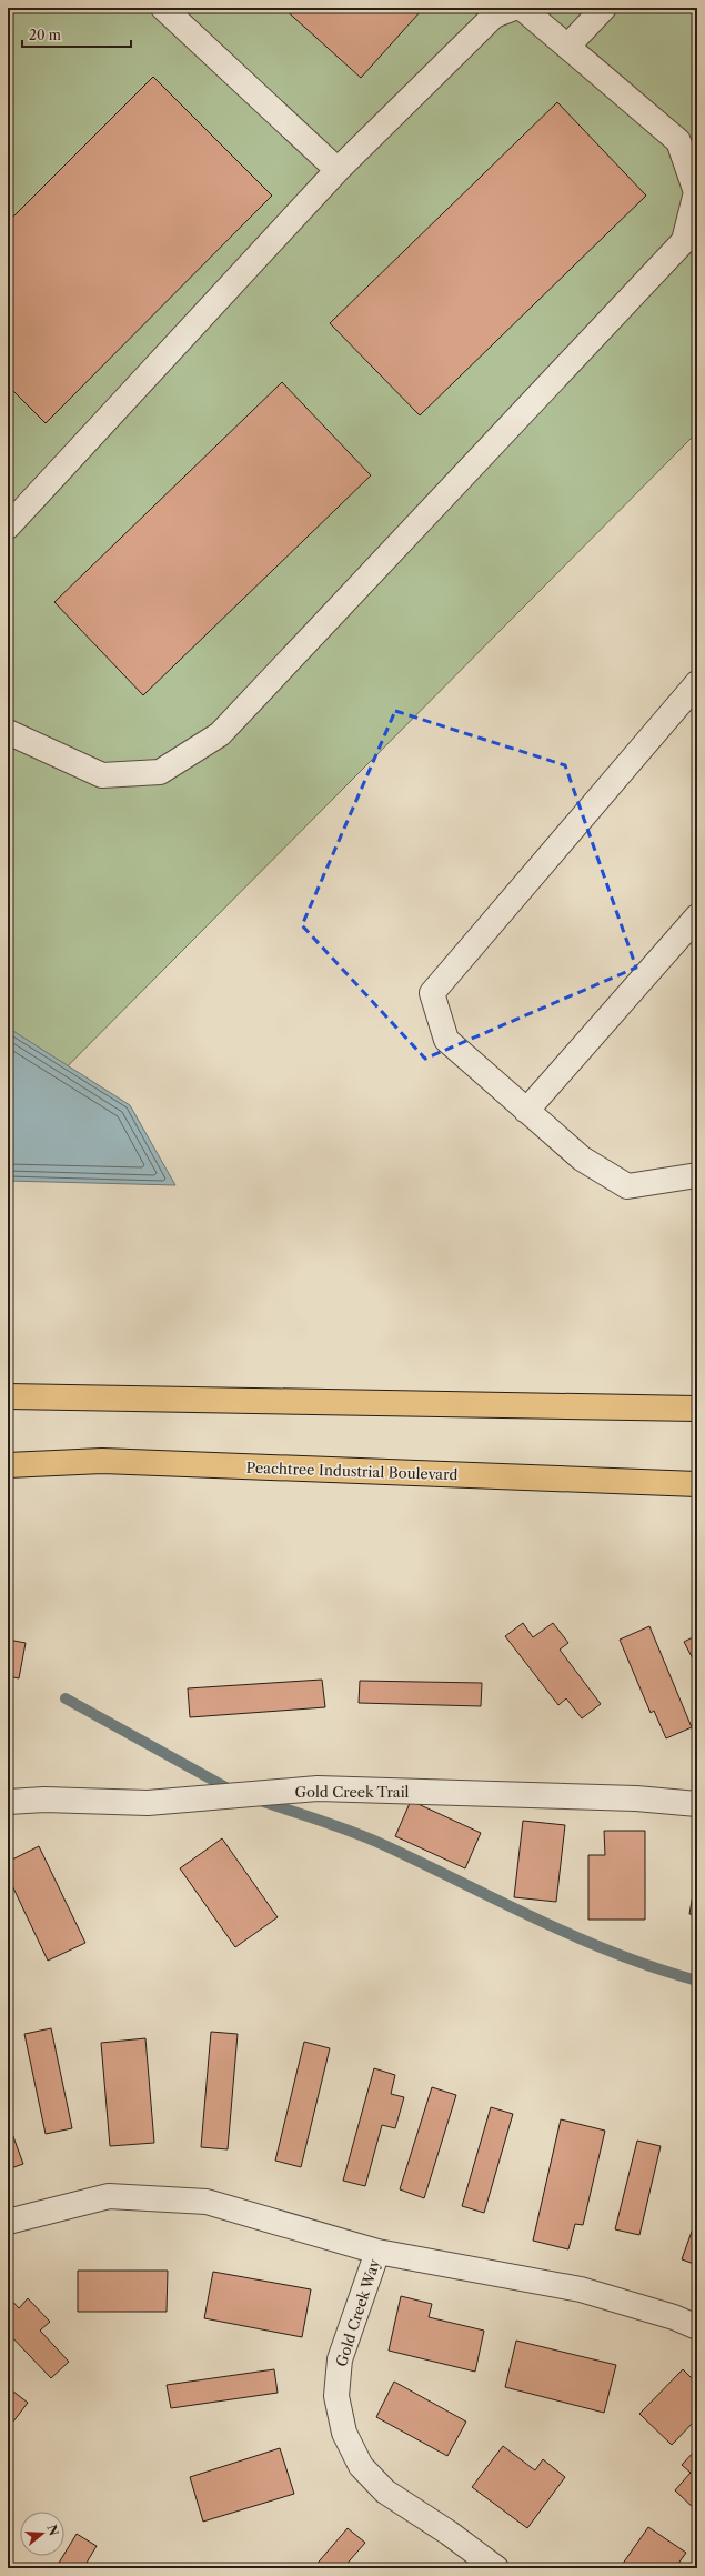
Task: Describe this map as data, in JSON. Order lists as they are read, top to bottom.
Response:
{
  "streets": {
    "main road": ["Peachtree Industrial Boulevard"],
    "street": ["Gold Creek Trail", "Gold Creek Way"]
  },
  "scale_bar": "20 m",
  "north": "right"
}
